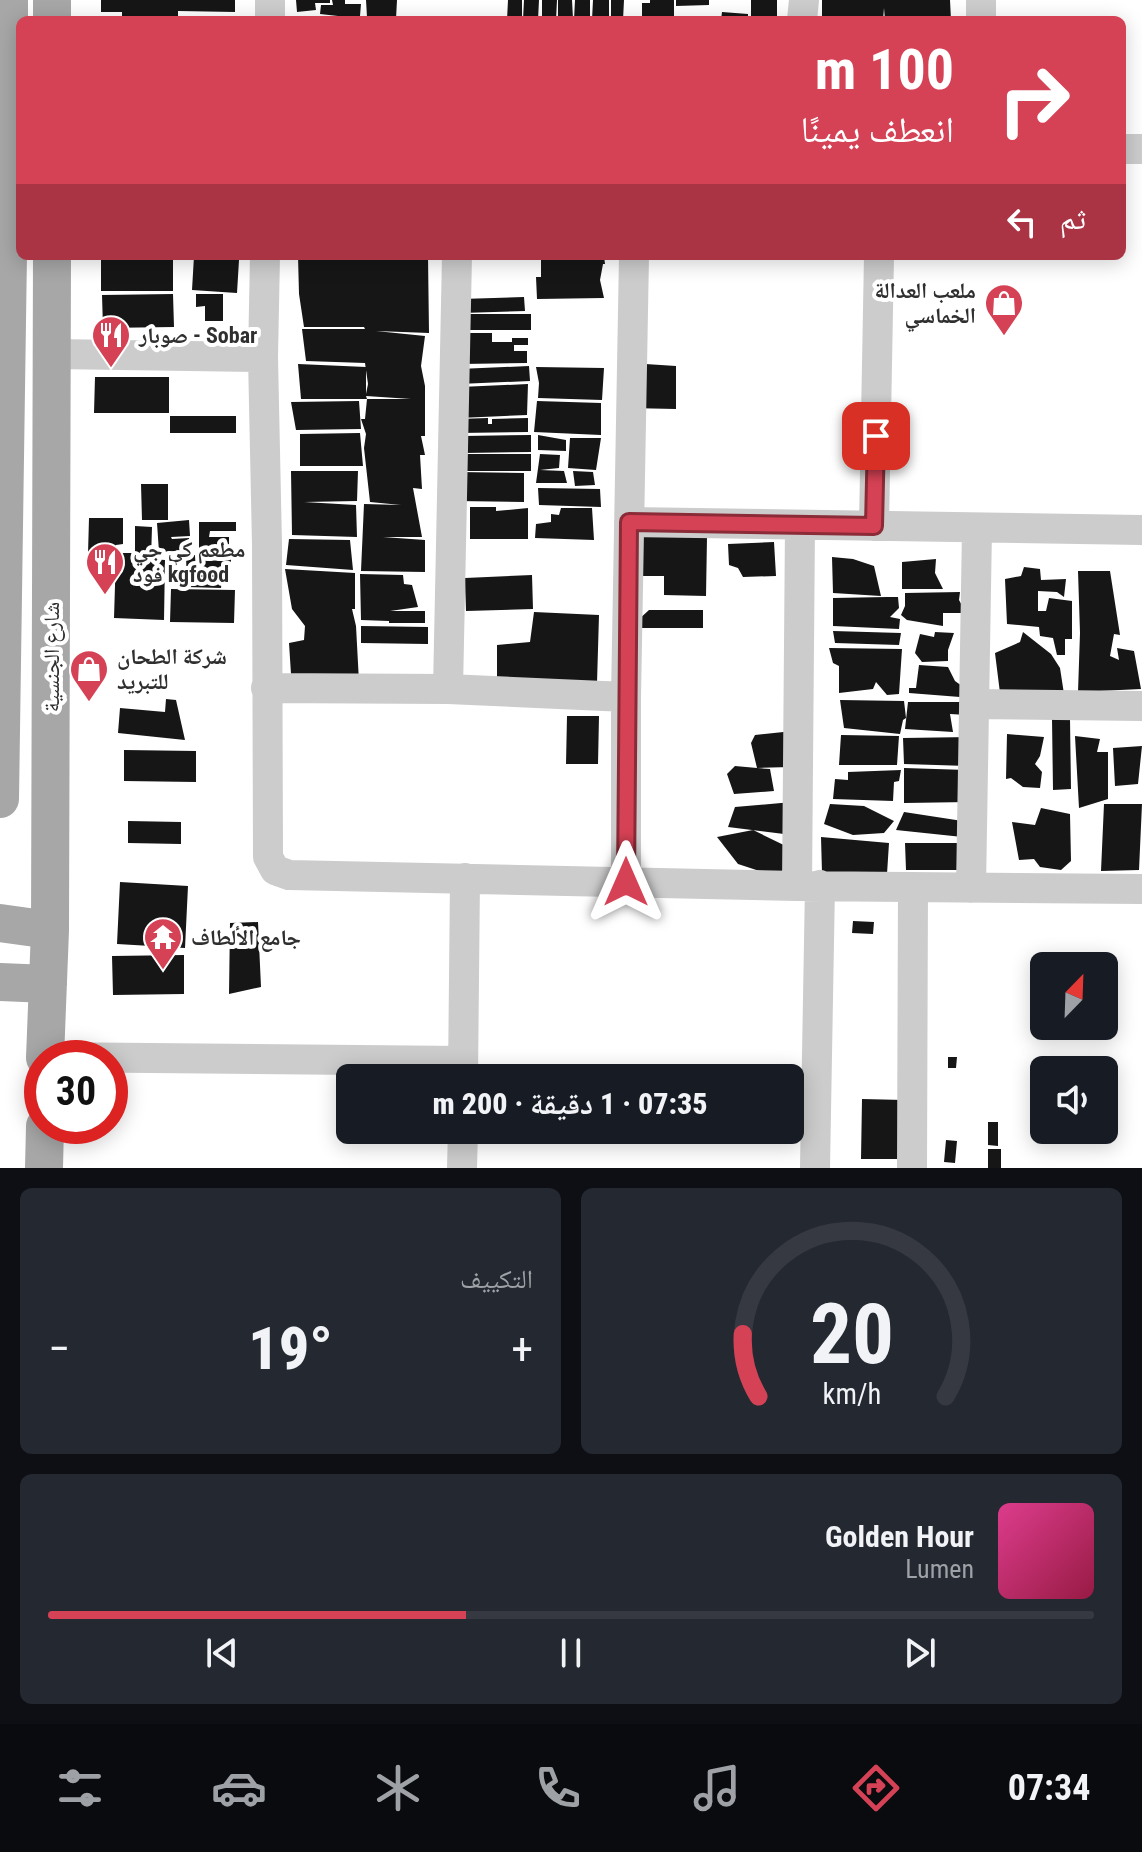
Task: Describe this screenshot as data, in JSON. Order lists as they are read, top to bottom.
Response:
{
  "streets": {
    "main road": ["شارع الجنسية"]
  },
  "places": {
    "shop": ["ملعب العدالة الخماسي", "شركة الطحان للتبريد"],
    "restaurant": ["صوبار - Sobar", "مطعم کي جي فود kgfood"],
    "temple": ["جامع الألطاف"]
  },
  "north": "top right",
  "page": {
    "turn": ["100 m", "انعطف يمينًا"],
    "then": "ثم",
    "limit": "30",
    "trip": "07:35 · 1 دقيقة · 200 m",
    "tile": "التكييف",
    "heat": ["−", "19°", "+"],
    "song": ["Golden Hour", "Lumen"],
    "tabs": "07:34",
    "gauge": ["20", "km/h"]
  }
}
